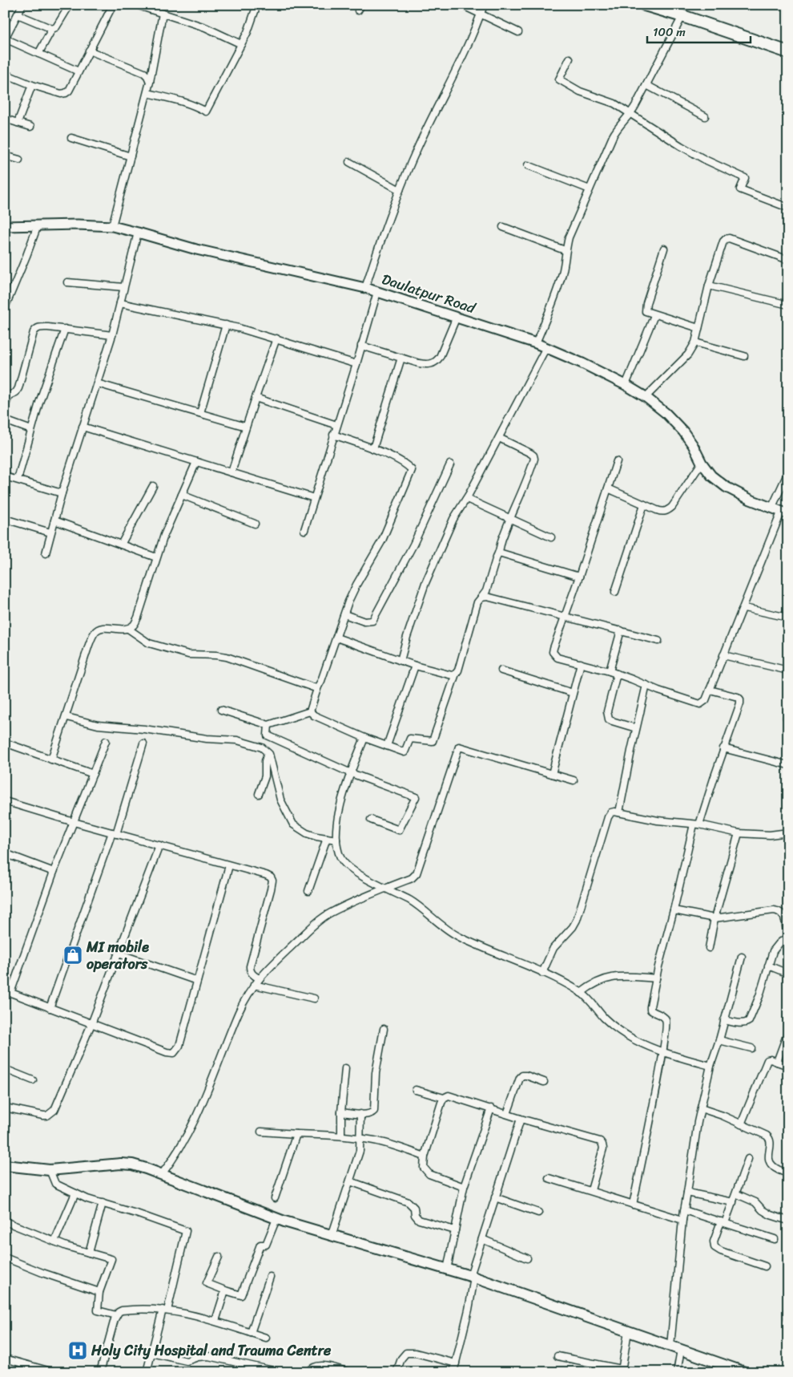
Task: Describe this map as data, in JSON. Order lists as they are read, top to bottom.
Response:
{
  "streets": {
    "street": ["Daulatpur Road"]
  },
  "places": {
    "shop": ["MI mobile operators"],
    "hospital": ["Holy City Hospital and Trauma Centre"]
  },
  "scale_bar": "100 m"
}
